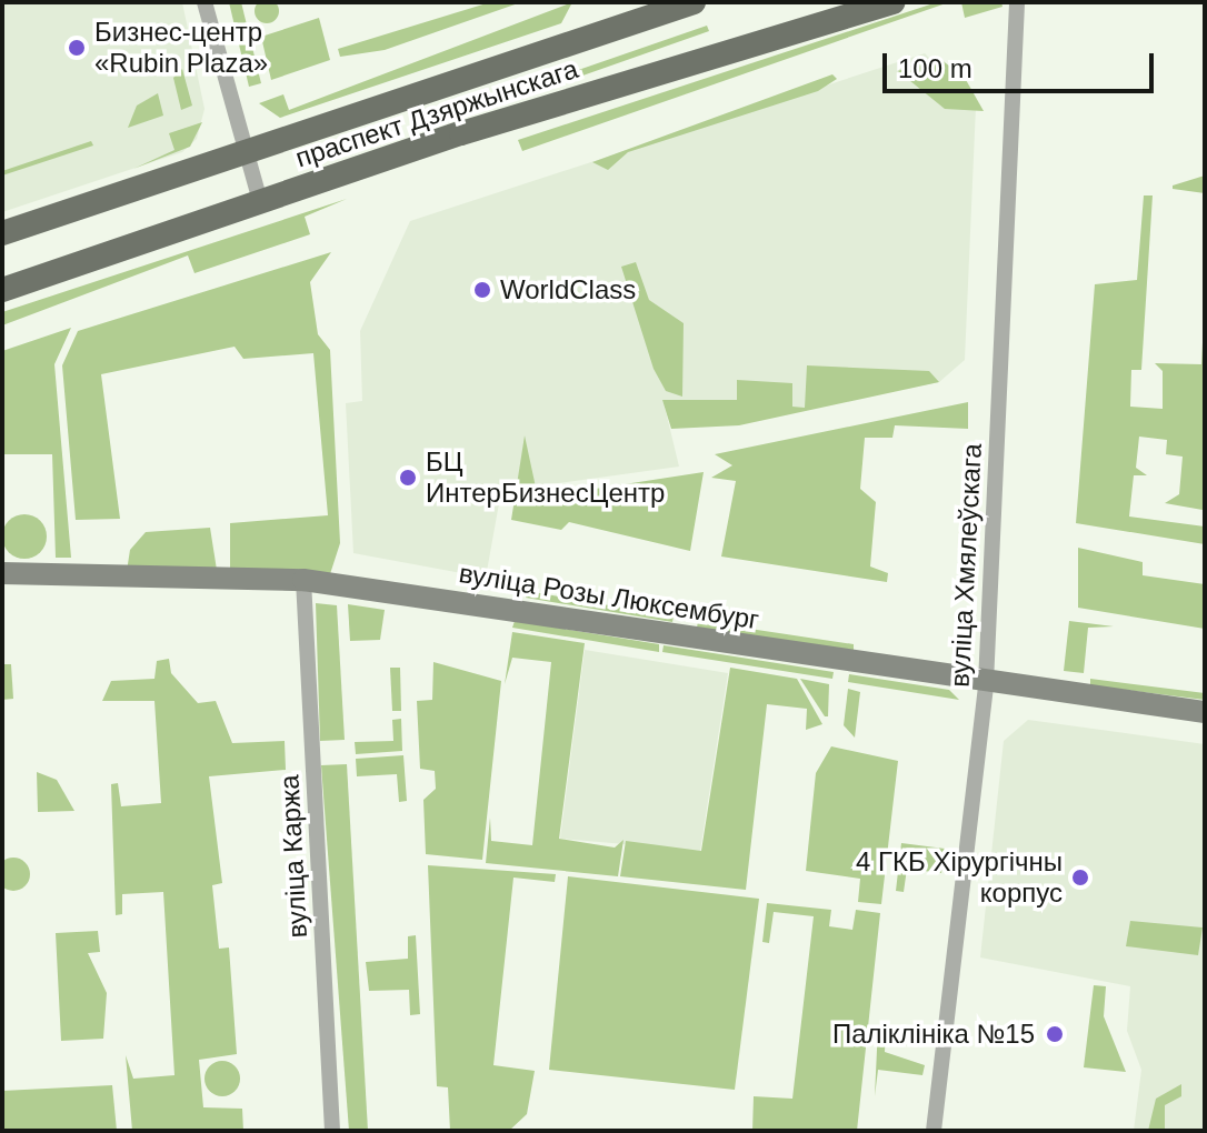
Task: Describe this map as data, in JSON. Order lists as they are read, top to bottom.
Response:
{
  "streets": {
    "main road": ["праспект Дзяржынскага"],
    "street": ["вуліца Хмялеўскага", "вуліца Розы Люксембург", "вуліца Каржа"]
  },
  "crossings": [
    ["вуліца Хмялеўскага", "вуліца Розы Люксембург"],
    ["вуліца Розы Люксембург", "вуліца Каржа"]
  ],
  "places": [
    "Бизнес-центр «Rubin Plaza»",
    "WorldClass",
    "БЦ ИнтерБизнесЦентр",
    "4 ГКБ Хірургічны корпус",
    "Паліклініка №15"
  ],
  "scale_bar": "100 m"
}
